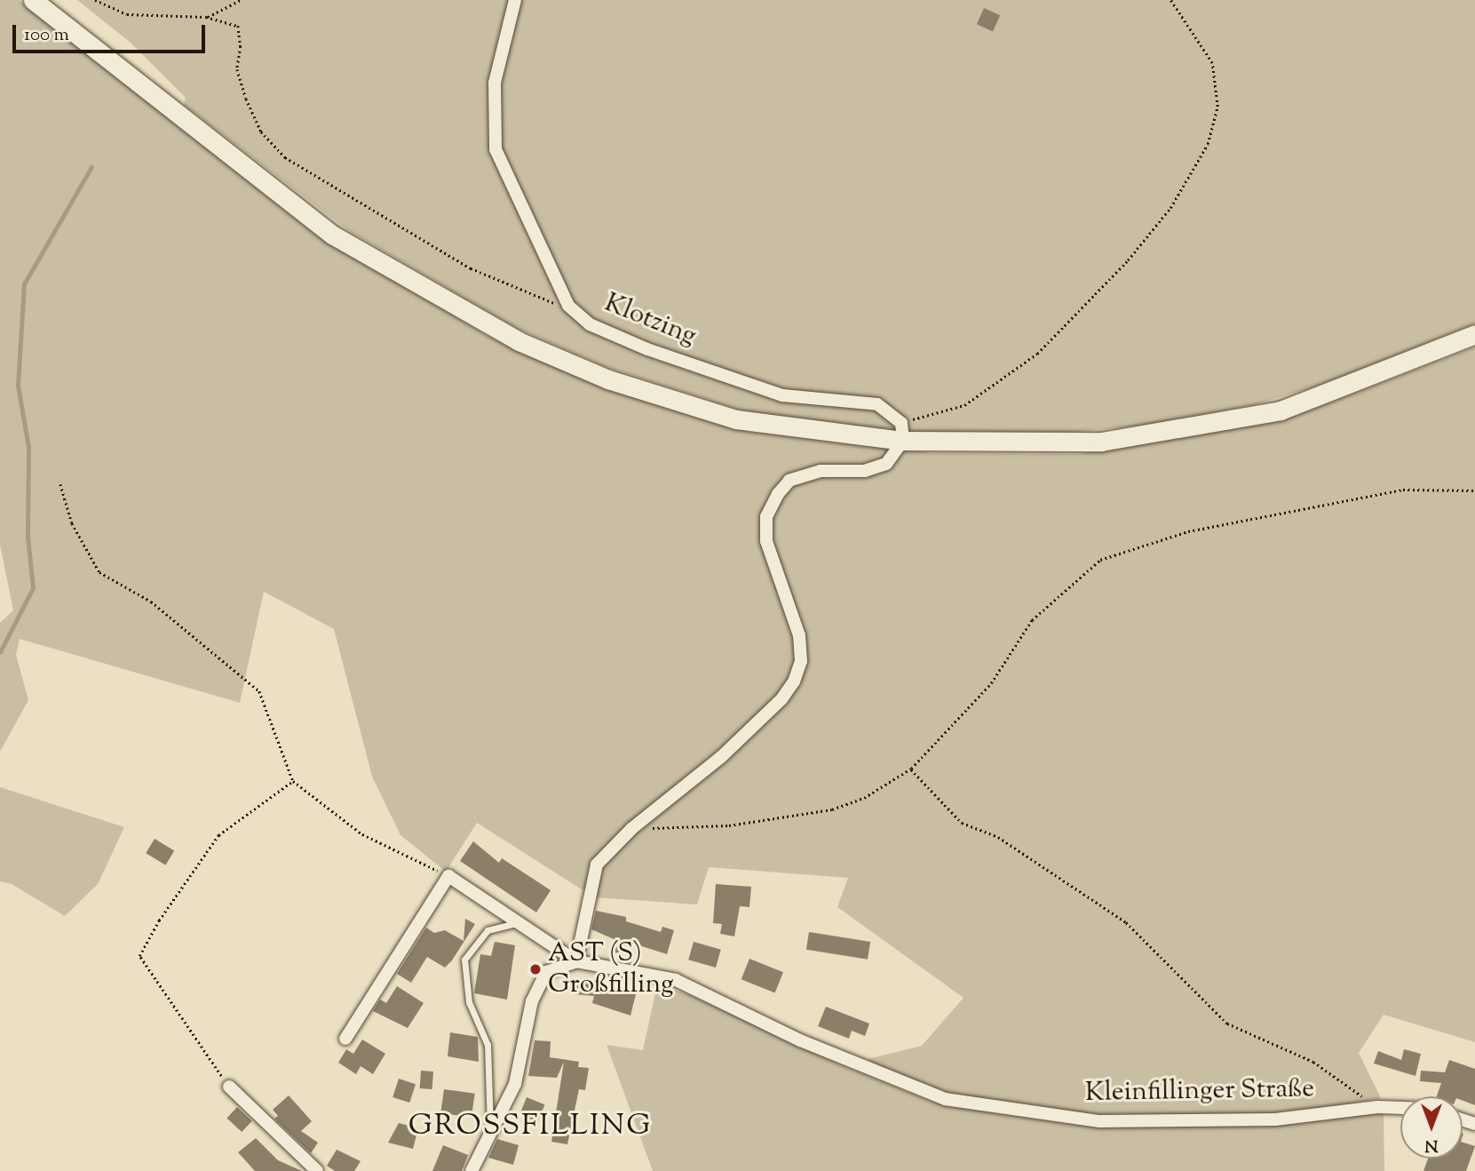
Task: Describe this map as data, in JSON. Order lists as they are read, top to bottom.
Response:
{
  "streets": {
    "street": ["Klotzing", "Kleinfillinger Straße"]
  },
  "districts": ["GROSSFILLING"],
  "places": ["AST (S) Großfilling"],
  "scale_bar": "100 m",
  "north": "bottom"
}
